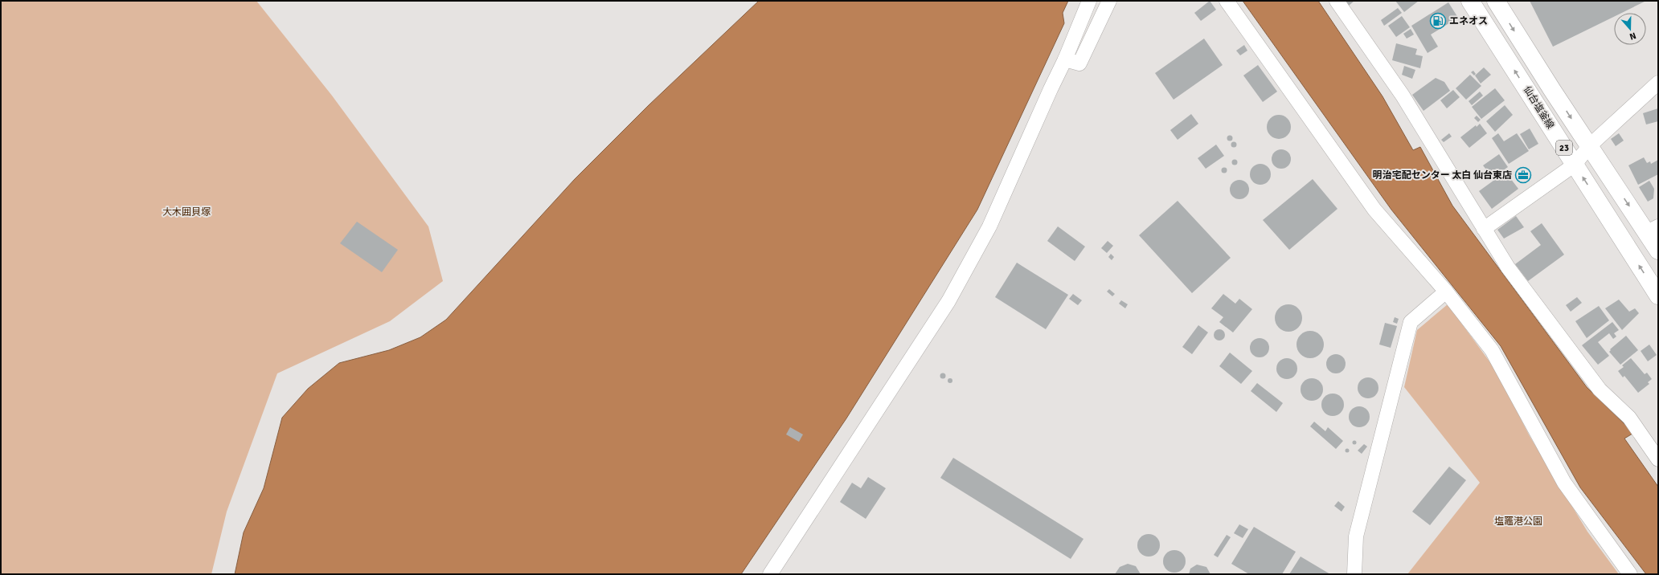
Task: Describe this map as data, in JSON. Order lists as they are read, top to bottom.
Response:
{
  "streets": {
    "main road": ["仙台塩釜線", "23"]
  },
  "parks": ["大木囲貝塚", "塩竈港公園"],
  "places": {
    "fuel station": ["エネオス"],
    "office": ["明治宅配センター 太白 仙台東店"]
  },
  "north": "bottom"
}
